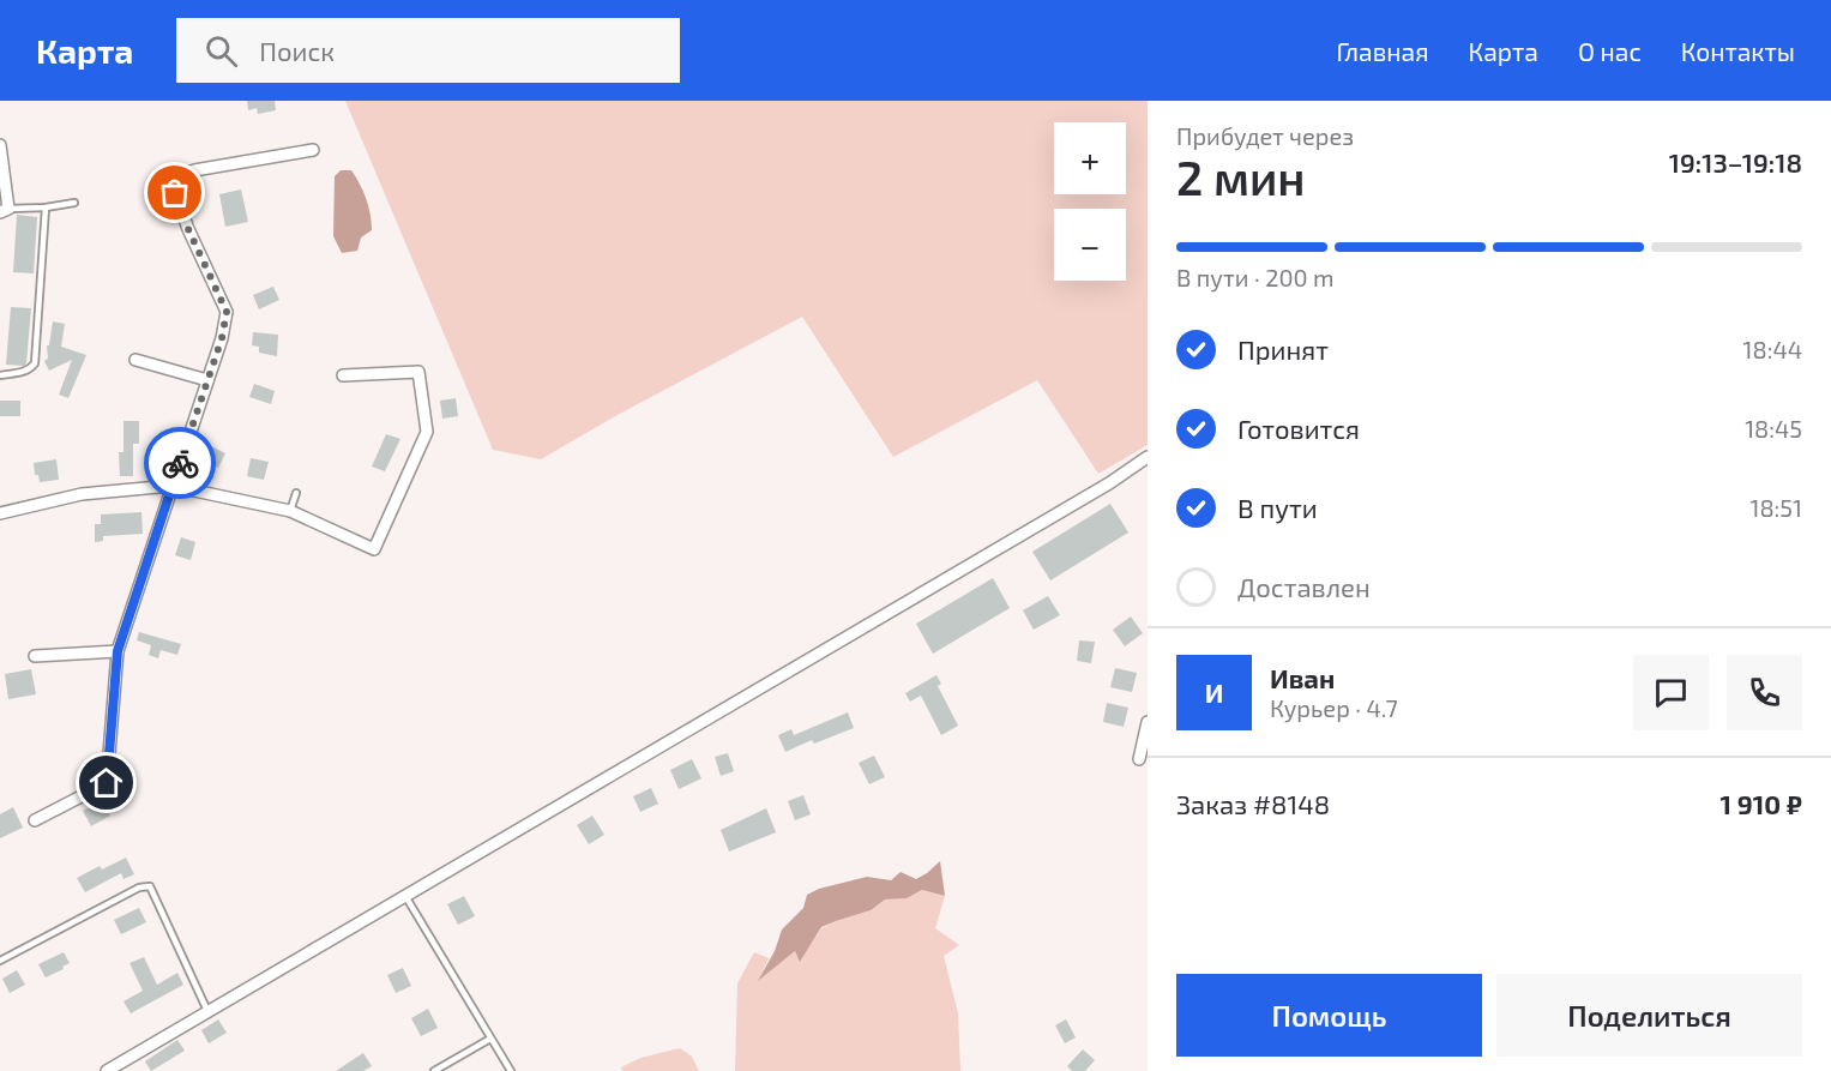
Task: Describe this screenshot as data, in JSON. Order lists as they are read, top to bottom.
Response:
{
  "page": {
    "header": "Карта",
    "search": "Поиск",
    "nav": [
      "Главная",
      "Карта",
      "О нас",
      "Контакты"
    ],
    "heading": ["2 мин", "Прибудет через", "19:13–19:18"],
    "panel": [
      "Иван",
      "Курьер · 4.7",
      "Заказ #8148",
      "1 910 ₽"
    ],
    "map_buttons": ["+", "−"],
    "bar": "В пути · 200 m",
    "list": [
      ["Принят", "18:44"],
      ["Готовится", "18:45"],
      ["В пути", "18:51"],
      "Доставлен"
    ],
    "round": "И",
    "buttons": ["Помощь", "Поделиться"]
  }
}
